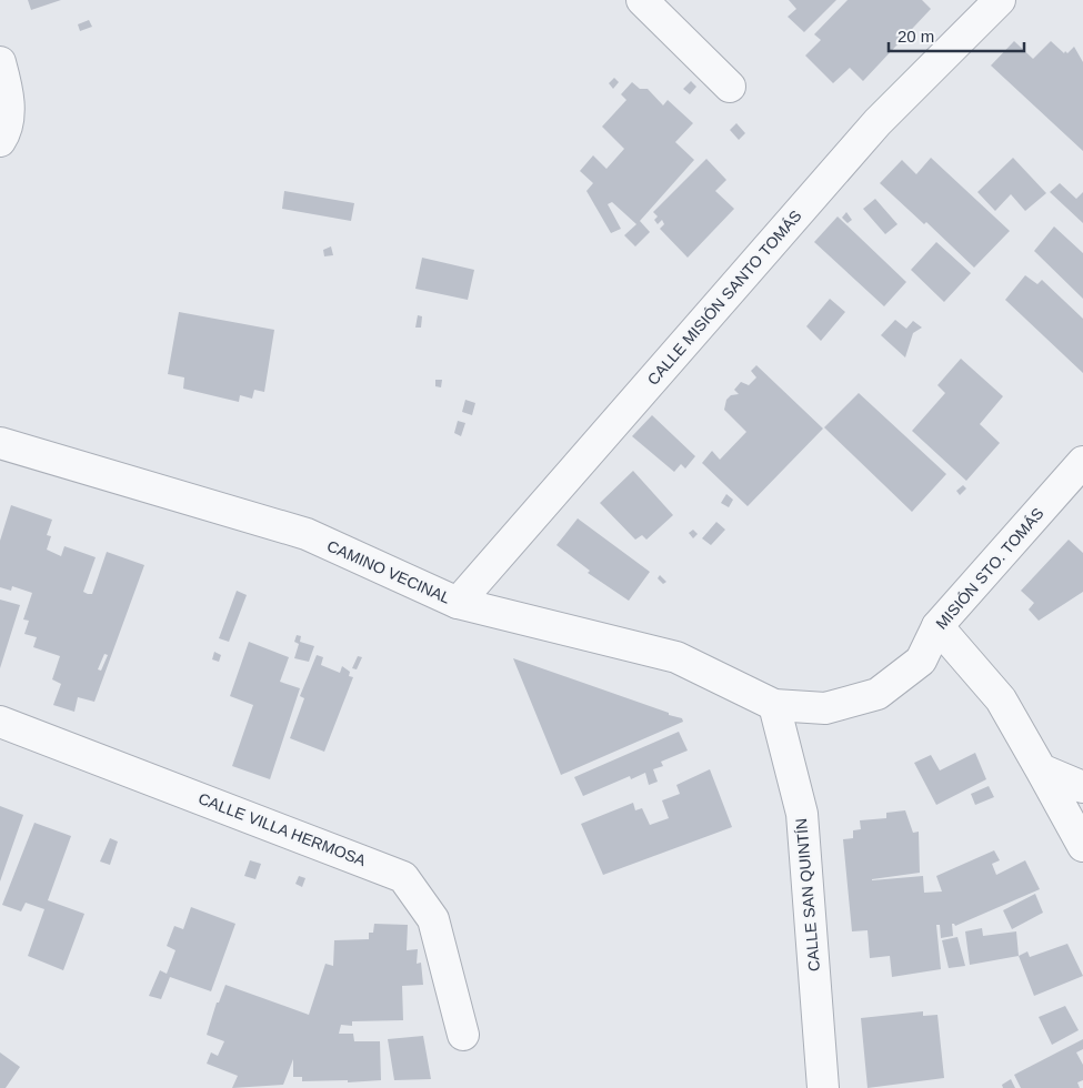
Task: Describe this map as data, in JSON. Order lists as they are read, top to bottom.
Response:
{
  "streets": {
    "street": [
      "CALLE MISIÓN SANTO TOMÁS",
      "MISIÓN STO. TOMÁS",
      "CAMINO VECINAL",
      "CALLE VILLA HERMOSA",
      "CALLE SAN QUINTÍN"
    ]
  },
  "crossings": [
    ["CALLE MISIÓN SANTO TOMÁS", "CAMINO VECINAL"],
    ["MISIÓN STO. TOMÁS", "CAMINO VECINAL"],
    ["MISIÓN STO. TOMÁS", "CALLE SAN QUINTÍN"],
    ["CAMINO VECINAL", "CALLE SAN QUINTÍN"]
  ],
  "scale_bar": "20 m"
}
